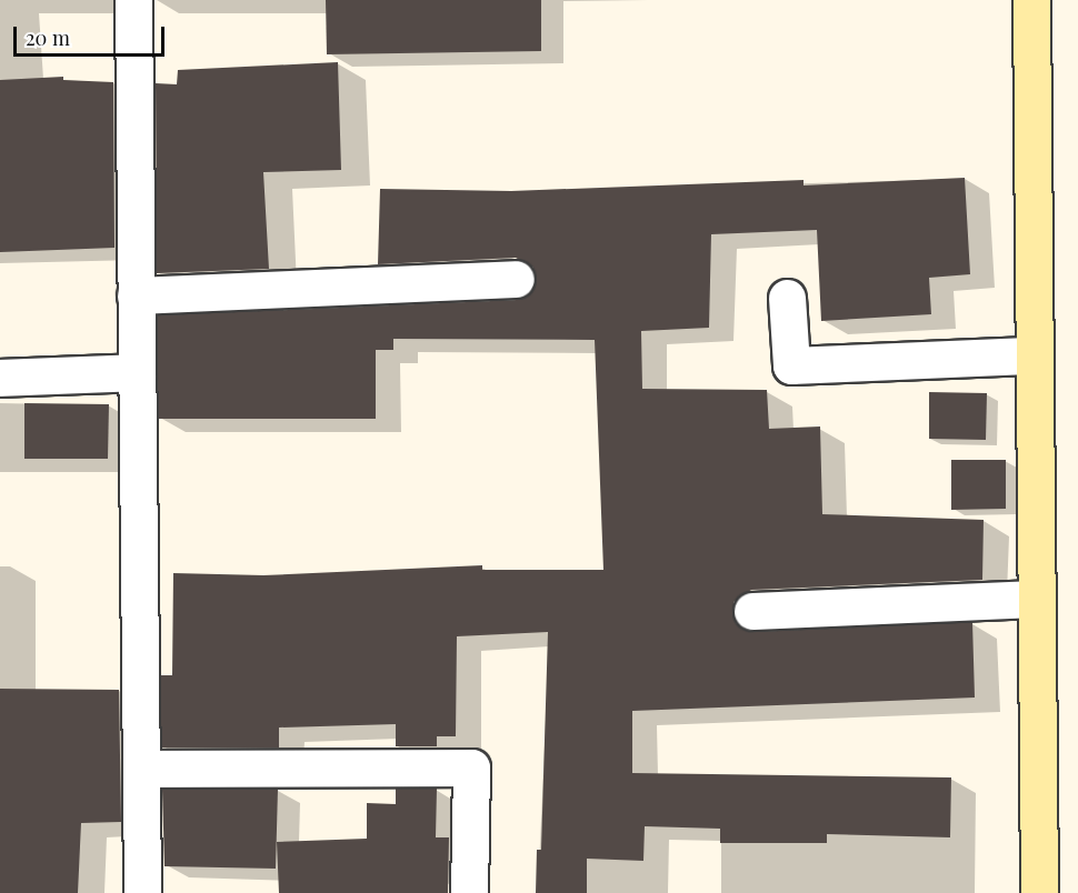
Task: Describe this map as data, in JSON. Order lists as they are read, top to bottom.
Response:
{
  "scale_bar": "20 m"
}
